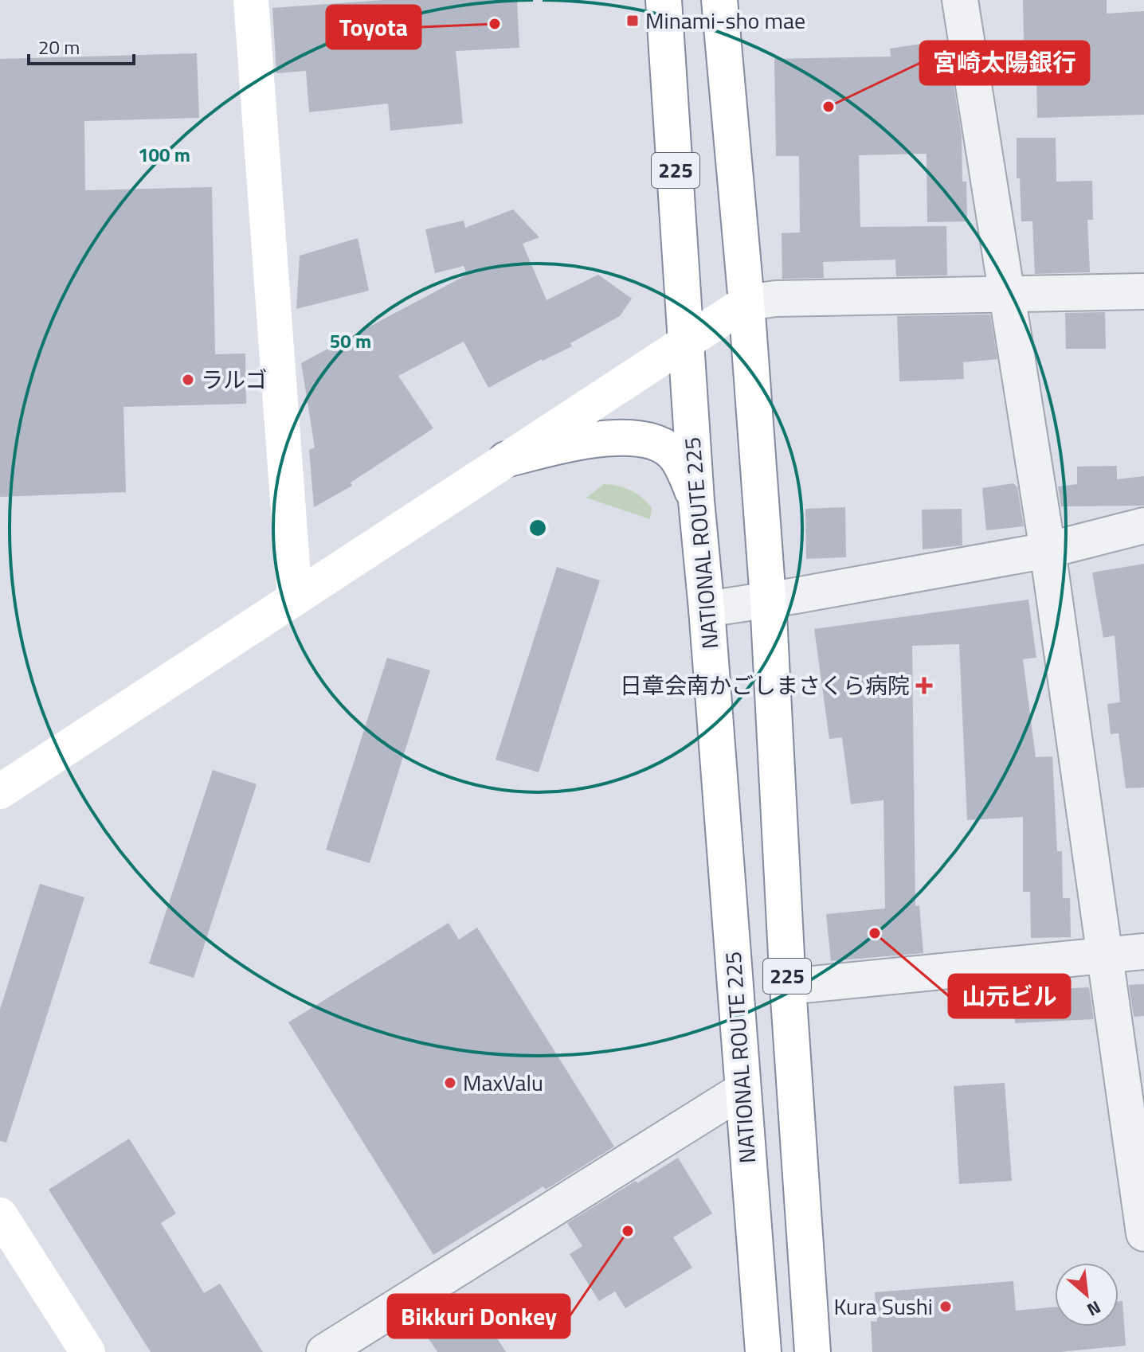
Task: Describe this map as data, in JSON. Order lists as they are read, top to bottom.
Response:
{
  "streets": {
    "main road": ["225", "NATIONAL ROUTE 225"]
  },
  "places": {
    "transit": ["Minami-sho mae"],
    "other": [
      "Toyota",
      "宮崎太陽銀行",
      "ラルゴ",
      "山元ビル",
      "MaxValu",
      "Bikkuri Donkey",
      "Kura Sushi"
    ],
    "health": ["日章会南かごしまさくら病院"]
  },
  "scale_bar": "20 m",
  "north": "bottom right",
  "rings": ["100 m", "50 m"]
}
